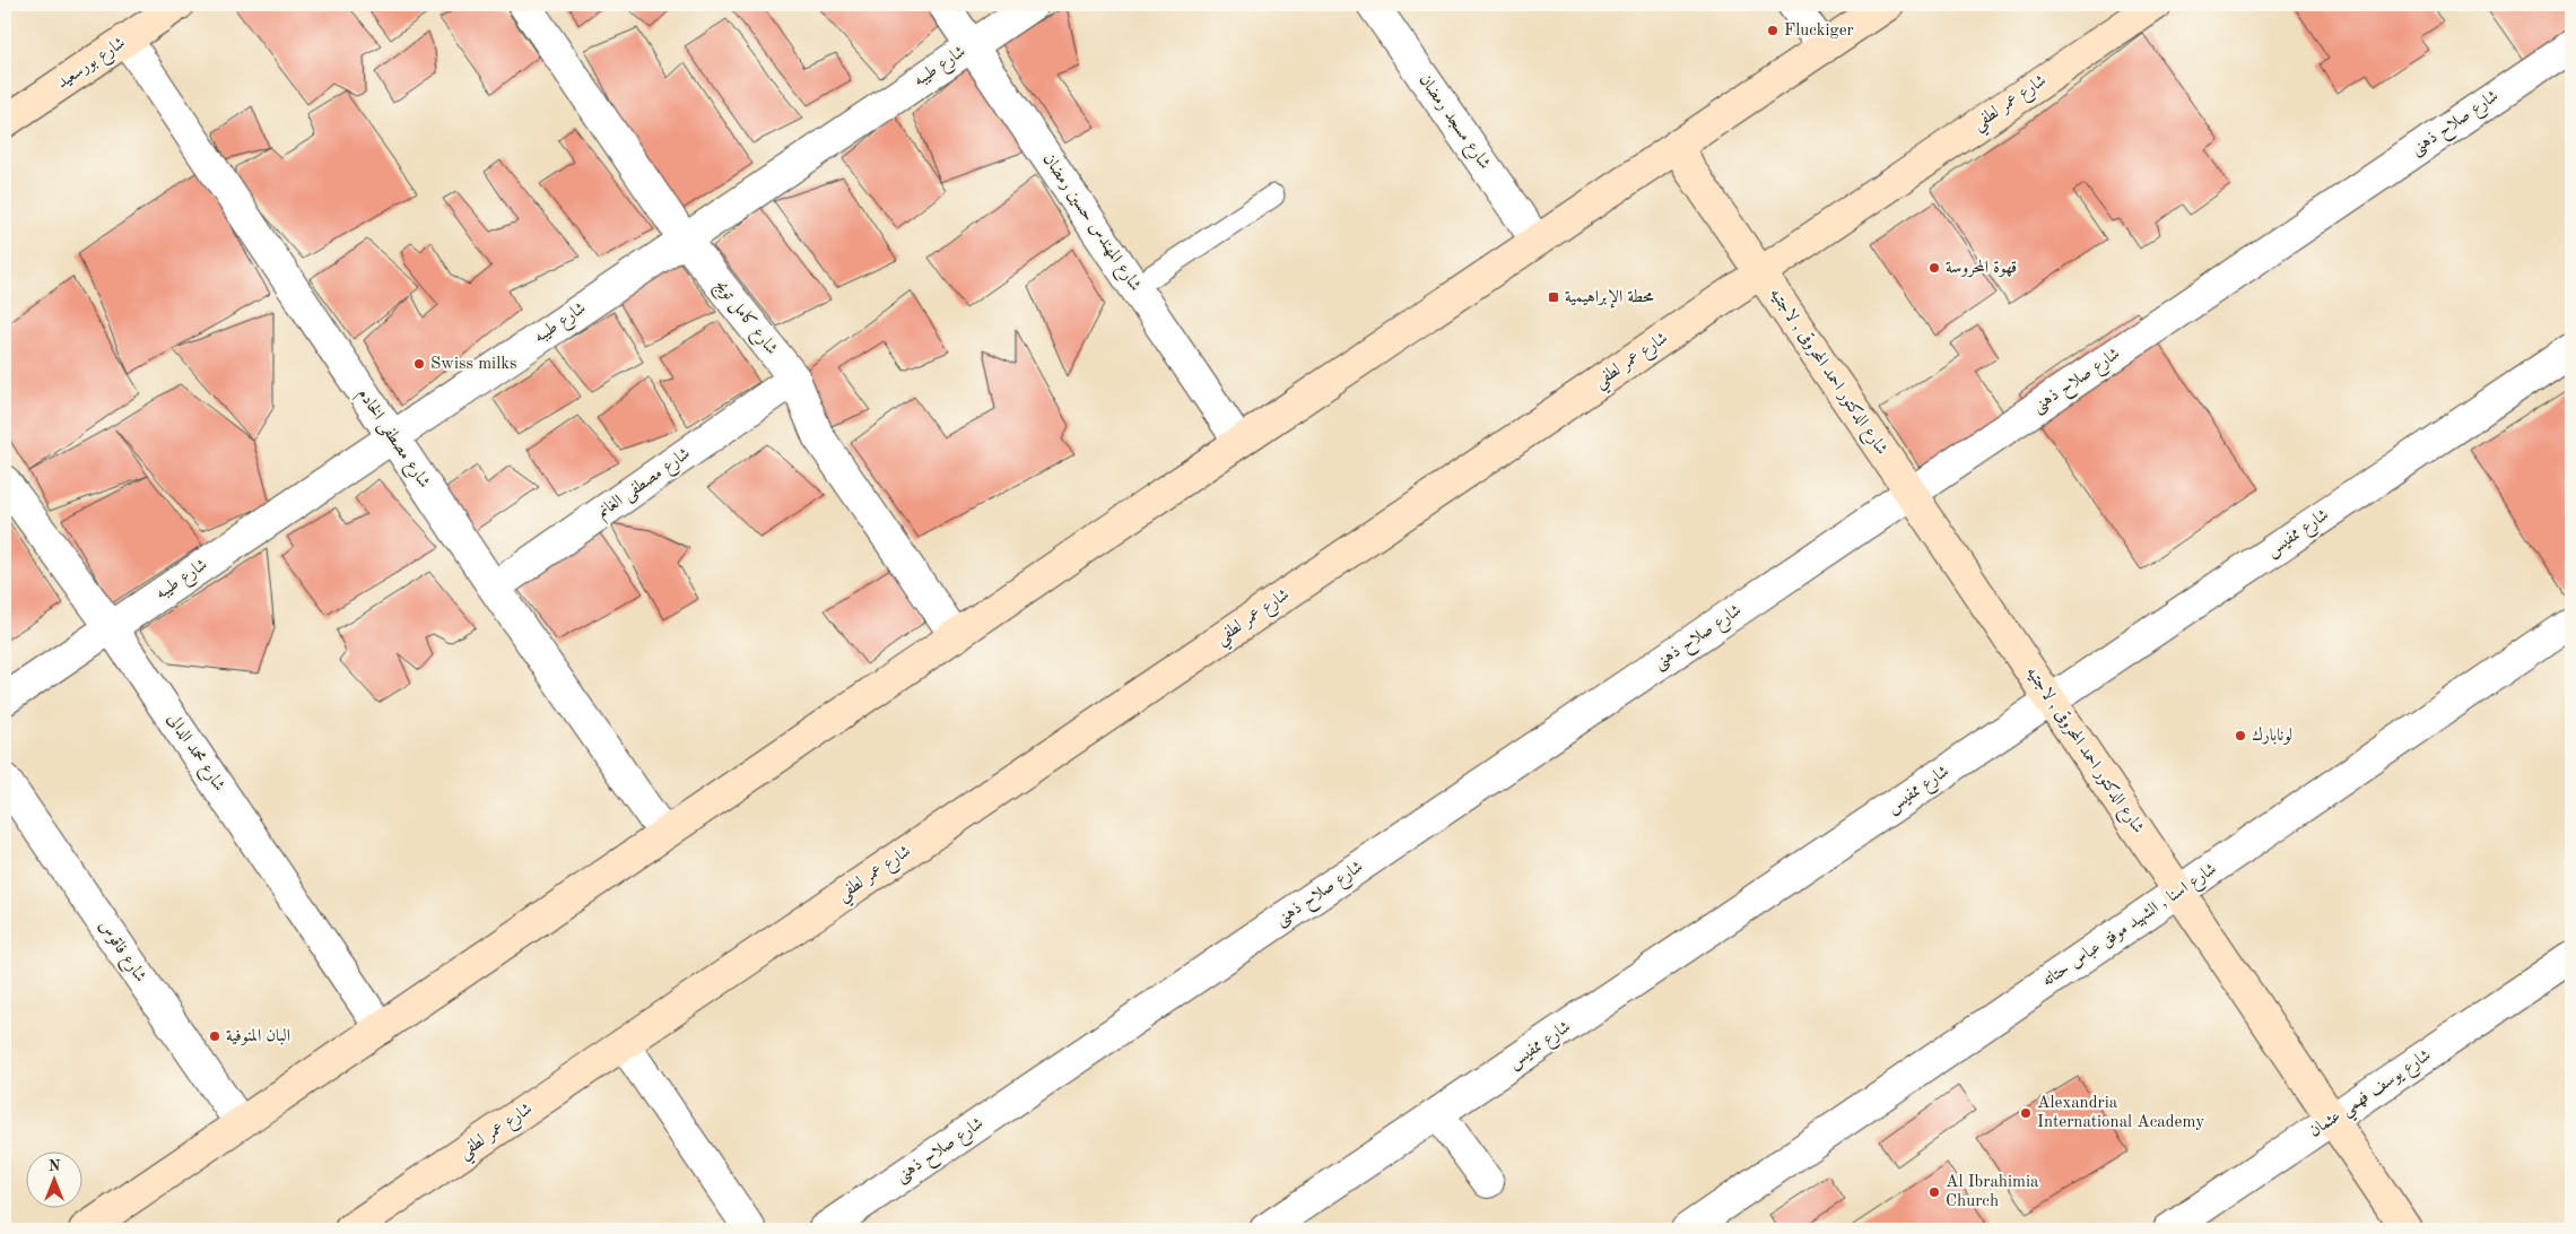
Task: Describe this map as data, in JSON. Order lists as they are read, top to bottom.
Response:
{
  "streets": {
    "street": [
      "شارع بورسعيد",
      "شارع طيبه",
      "شارع عمر لطفي",
      "شارع مسجد رمضان",
      "شارع صلاح ذهنى",
      "شارع المهندس حسين رمضان",
      "شارع كامل تويج",
      "شارع الدكتور احمد المحروقى , لاجتيه",
      "شارع مصطفى الخادم",
      "شارع مصطفى الغانم",
      "شارع ممفيس",
      "شارع محمد الدالى",
      "شارع اسنا , الشهيد موفق عباس حتاته",
      "شارع فاقوس",
      "شارع يوسف فهمي عثمان"
    ]
  },
  "crossings": [
    ["شارع بورسعيد", "شارع مصطفى الخادم"],
    ["شارع طيبه", "شارع المهندس حسين رمضان"],
    ["شارع طيبه", "شارع كامل تويج"],
    ["شارع طيبه", "شارع مصطفى الخادم"],
    ["شارع طيبه", "شارع محمد الدالى"],
    ["شارع عمر لطفي", "شارع الدكتور احمد المحروقى , لاجتيه"],
    ["شارع صلاح ذهنى", "شارع الدكتور احمد المحروقى , لاجتيه"],
    ["شارع كامل تويج", "شارع مصطفى الغانم"],
    ["شارع الدكتور احمد المحروقى , لاجتيه", "شارع ممفيس"],
    ["شارع الدكتور احمد المحروقى , لاجتيه", "شارع اسنا , الشهيد موفق عباس حتاته"],
    ["شارع الدكتور احمد المحروقى , لاجتيه", "شارع يوسف فهمي عثمان"],
    ["شارع مصطفى الخادم", "شارع مصطفى الغانم"]
  ],
  "places": {
    "other": [
      "Fluckiger",
      "قهوة المحروسة",
      "Swiss milks",
      "لونابارك",
      "البان المنوفية",
      "Alexandria International Academy",
      "Al Ibrahimia Church"
    ],
    "transit": ["محطة الإبراهيمية"]
  },
  "north": "top"
}
